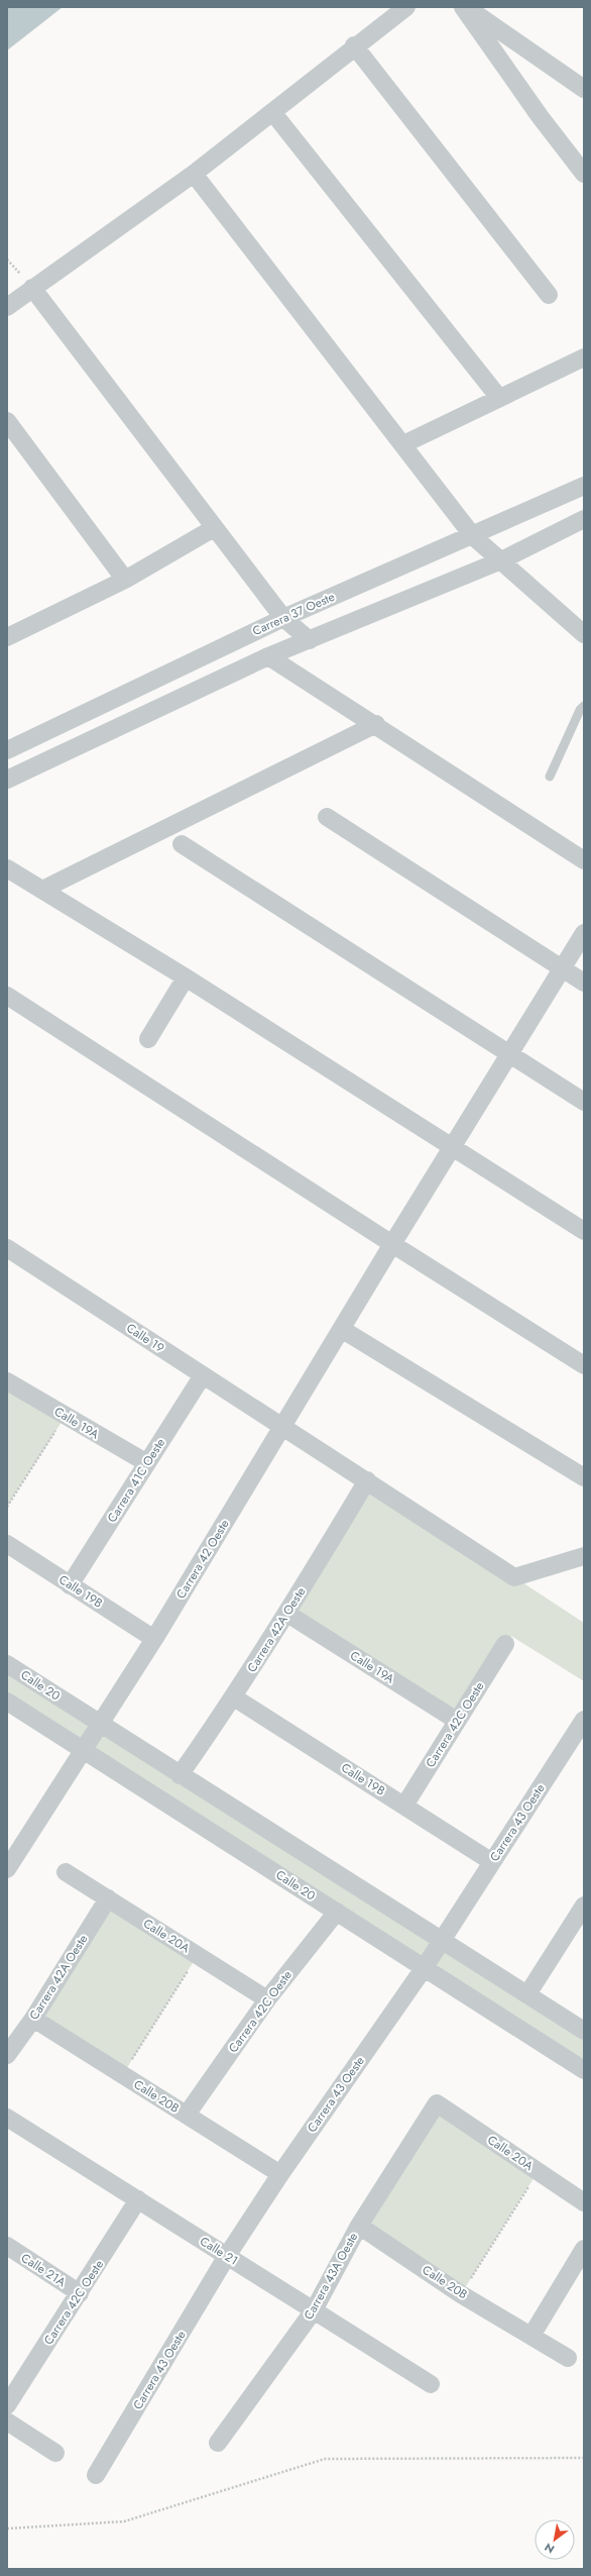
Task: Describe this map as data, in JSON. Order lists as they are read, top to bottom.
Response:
{
  "streets": {
    "street": [
      "Carrera 37 Oeste",
      "Calle 19",
      "Calle 19A",
      "Carrera 41C Oeste",
      "Carrera 42 Oeste",
      "Calle 19B",
      "Carrera 42A Oeste",
      "Calle 20",
      "Carrera 42C Oeste",
      "Carrera 43 Oeste",
      "Calle 20A",
      "Calle 20B",
      "Calle 21",
      "Calle 21A",
      "Carrera 43A Oeste"
    ]
  },
  "crossings": [
    ["Calle 19", "Carrera 41C Oeste"],
    ["Calle 19", "Carrera 42 Oeste"],
    ["Calle 19", "Carrera 42A Oeste"],
    ["Calle 19A", "Carrera 41C Oeste"],
    ["Calle 19A", "Carrera 42A Oeste"],
    ["Calle 19A", "Carrera 42C Oeste"],
    ["Carrera 41C Oeste", "Calle 19B"],
    ["Carrera 42 Oeste", "Calle 19B"],
    ["Carrera 42 Oeste", "Calle 20"],
    ["Calle 19B", "Carrera 42A Oeste"],
    ["Calle 19B", "Carrera 42C Oeste"],
    ["Calle 19B", "Carrera 43 Oeste"],
    ["Carrera 42A Oeste", "Calle 20"],
    ["Carrera 42A Oeste", "Calle 20A"],
    ["Carrera 42A Oeste", "Calle 20B"],
    ["Calle 20", "Carrera 42C Oeste"],
    ["Calle 20", "Carrera 43 Oeste"],
    ["Carrera 42C Oeste", "Calle 20A"],
    ["Carrera 42C Oeste", "Calle 20B"],
    ["Carrera 42C Oeste", "Calle 21"],
    ["Carrera 42C Oeste", "Calle 21A"],
    ["Carrera 43 Oeste", "Calle 20B"],
    ["Carrera 43 Oeste", "Calle 21"],
    ["Calle 20A", "Carrera 43A Oeste"],
    ["Calle 20B", "Carrera 43A Oeste"],
    ["Calle 21", "Carrera 43A Oeste"]
  ],
  "north": "bottom left"
}
